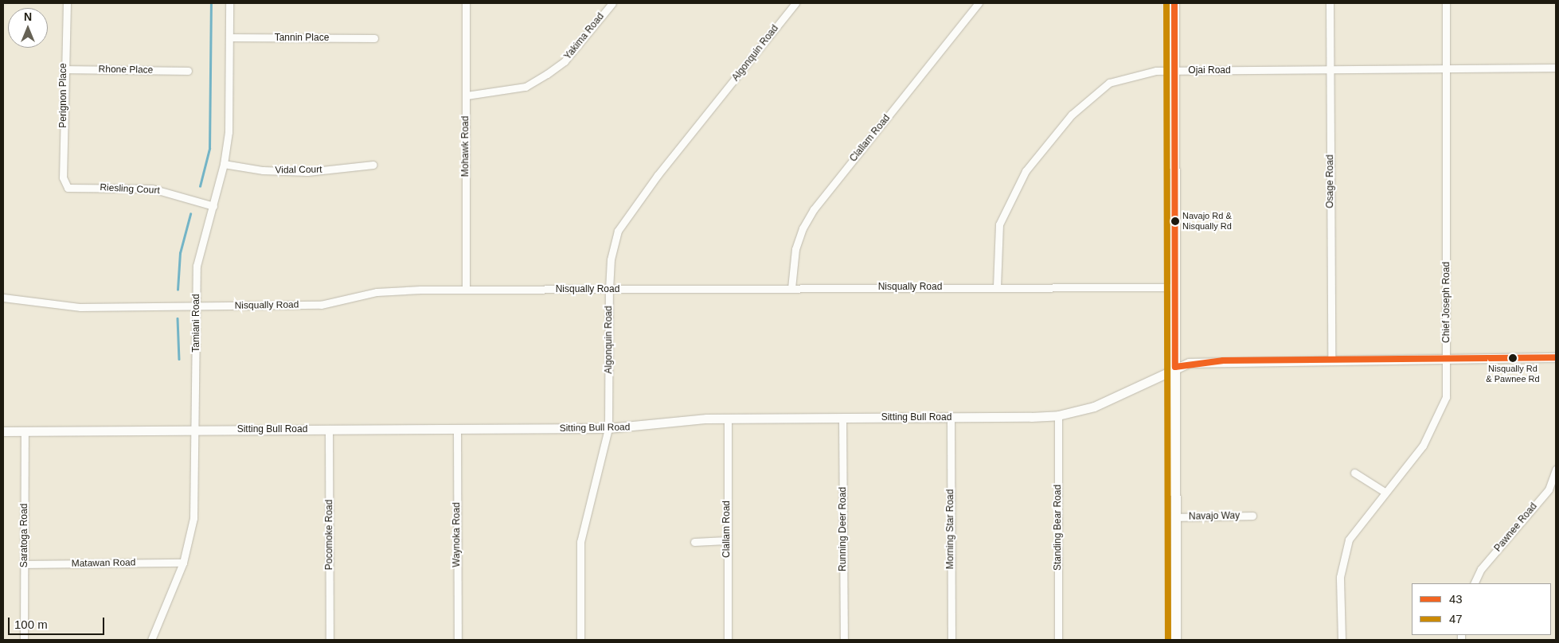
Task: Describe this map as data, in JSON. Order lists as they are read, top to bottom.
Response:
{
  "streets": {
    "street": [
      "Yakima Road",
      "Tannin Place",
      "Algonquin Road",
      "Rhone Place",
      "Ojai Road",
      "Perignon Place",
      "Clallam Road",
      "Mohawk Road",
      "Vidal Court",
      "Osage Road",
      "Riesling Court",
      "Nisqually Road",
      "Chief Joseph Road",
      "Tamiani Road",
      "Sitting Bull Road",
      "Navajo Way",
      "Standing Bear Road",
      "Pawnee Road",
      "Running Deer Road",
      "Morning Star Road",
      "Pocomoke Road",
      "Waynoka Road",
      "Saratoga Road",
      "Matawan Road"
    ]
  },
  "crossings": [
    ["Yakima Road", "Mohawk Road"],
    ["Tannin Place", "Tamiani Road"],
    ["Algonquin Road", "Nisqually Road"],
    ["Algonquin Road", "Sitting Bull Road"],
    ["Rhone Place", "Perignon Place"],
    ["Ojai Road", "Osage Road"],
    ["Ojai Road", "Nisqually Road"],
    ["Ojai Road", "Chief Joseph Road"],
    ["Perignon Place", "Riesling Court"],
    ["Clallam Road", "Nisqually Road"],
    ["Clallam Road", "Sitting Bull Road"],
    ["Mohawk Road", "Nisqually Road"],
    ["Vidal Court", "Tamiani Road"],
    ["Riesling Court", "Tamiani Road"],
    ["Nisqually Road", "Tamiani Road"],
    ["Tamiani Road", "Sitting Bull Road"],
    ["Tamiani Road", "Matawan Road"],
    ["Sitting Bull Road", "Standing Bear Road"],
    ["Sitting Bull Road", "Running Deer Road"],
    ["Sitting Bull Road", "Morning Star Road"],
    ["Sitting Bull Road", "Pocomoke Road"],
    ["Sitting Bull Road", "Waynoka Road"],
    ["Sitting Bull Road", "Saratoga Road"],
    ["Saratoga Road", "Matawan Road"]
  ],
  "places": ["Navajo Rd & Nisqually Rd", "Nisqually Rd & Pawnee Rd"],
  "lines": ["transit line 43", "transit line 47"],
  "legend": ["43", "47"],
  "scale_bar": "100 m",
  "north": "top"
}
